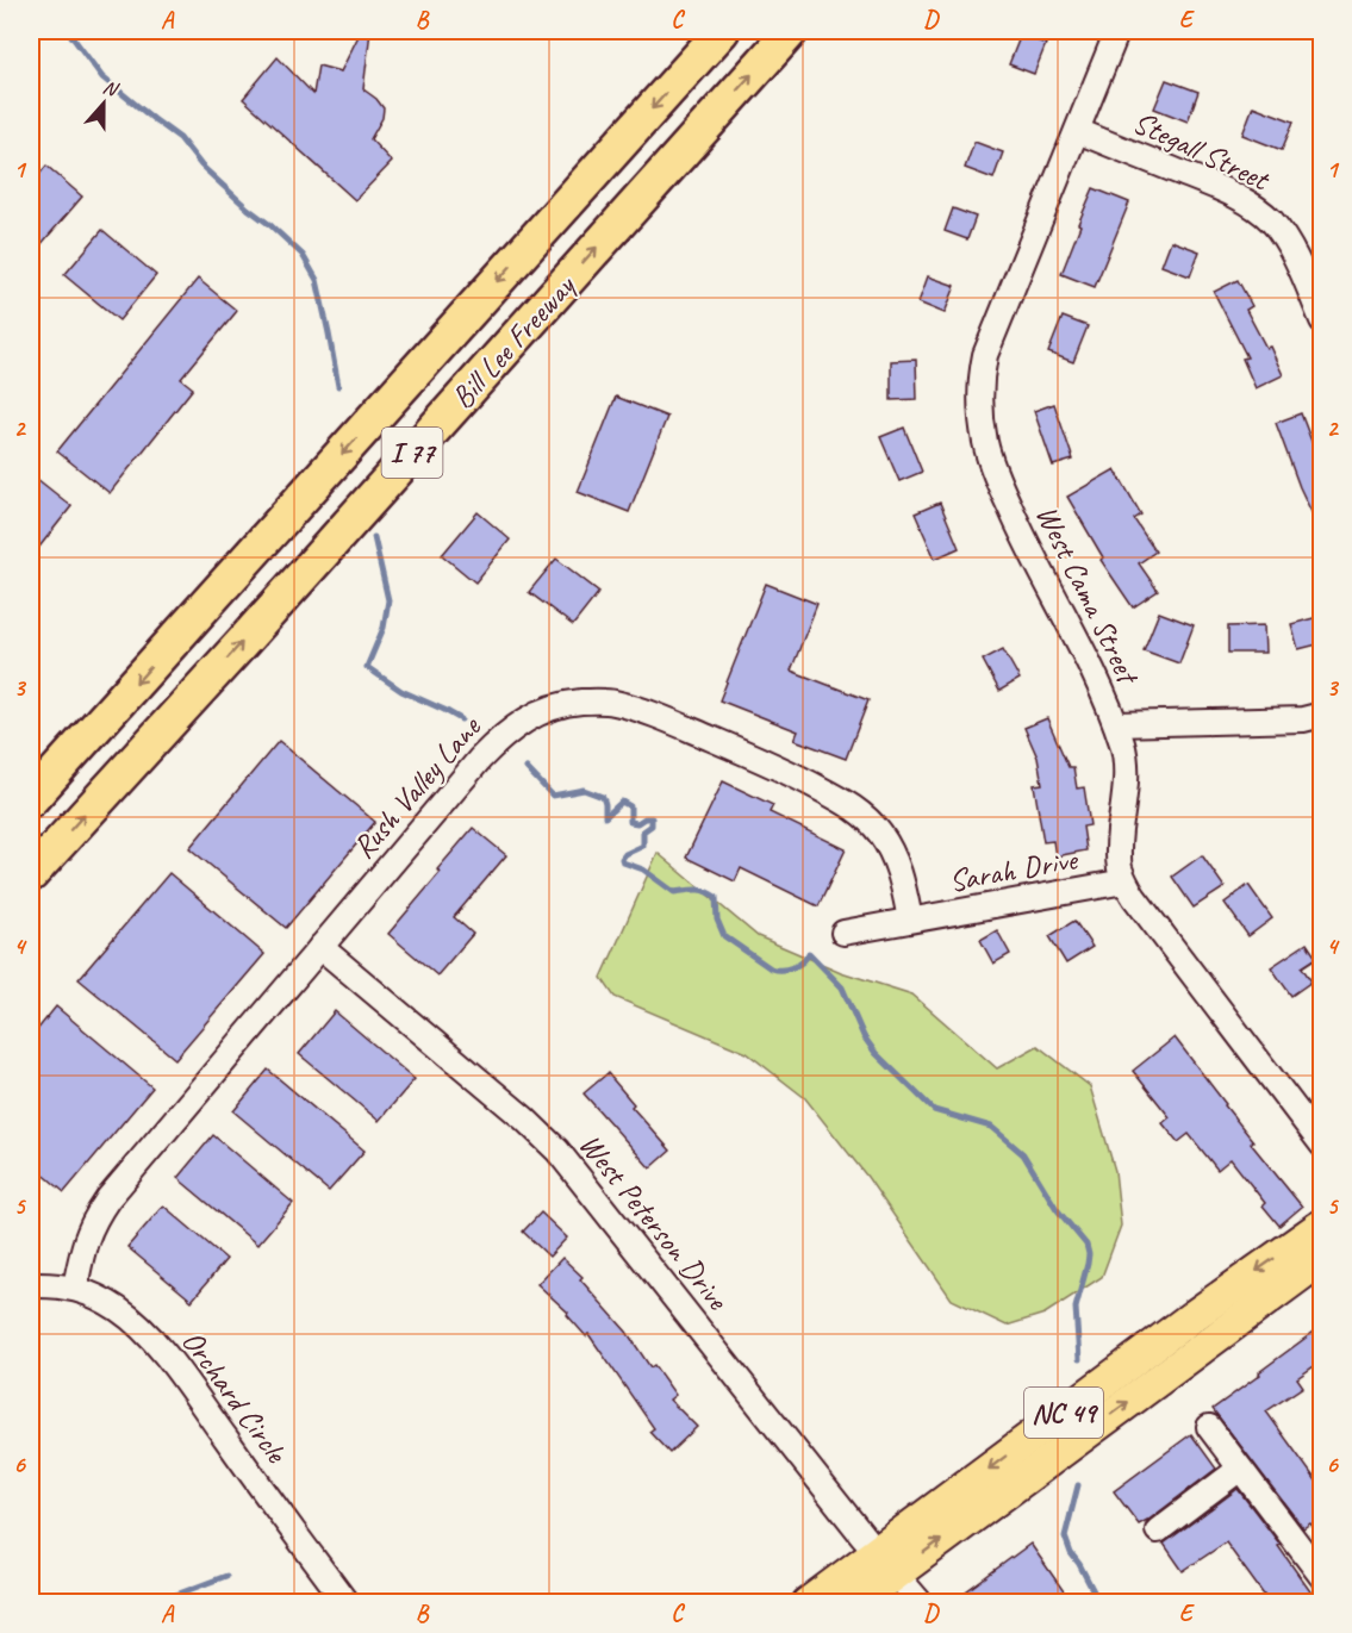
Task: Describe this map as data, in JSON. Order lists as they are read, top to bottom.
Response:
{
  "streets": {
    "highway": ["Bill Lee Freeway", "I 77"],
    "main road": ["NC 49"],
    "street": [
      "Stegall Street",
      "West Cama Street",
      "Rush Valley Lane",
      "Sarah Drive",
      "West Peterson Drive",
      "Orchard Circle"
    ]
  },
  "crossings": [
    ["Stegall Street", "West Cama Street"],
    ["West Cama Street", "Sarah Drive"],
    ["Rush Valley Lane", "Sarah Drive"],
    ["Rush Valley Lane", "West Peterson Drive"],
    ["Rush Valley Lane", "Orchard Circle"],
    ["West Peterson Drive", "NC 49"]
  ],
  "north": "top",
  "grid": {
    "columns": [
      "A",
      "B",
      "C",
      "D",
      "E"
    ],
    "rows": [
      "1",
      "2",
      "3",
      "4",
      "5",
      "6"
    ]
  }
}
